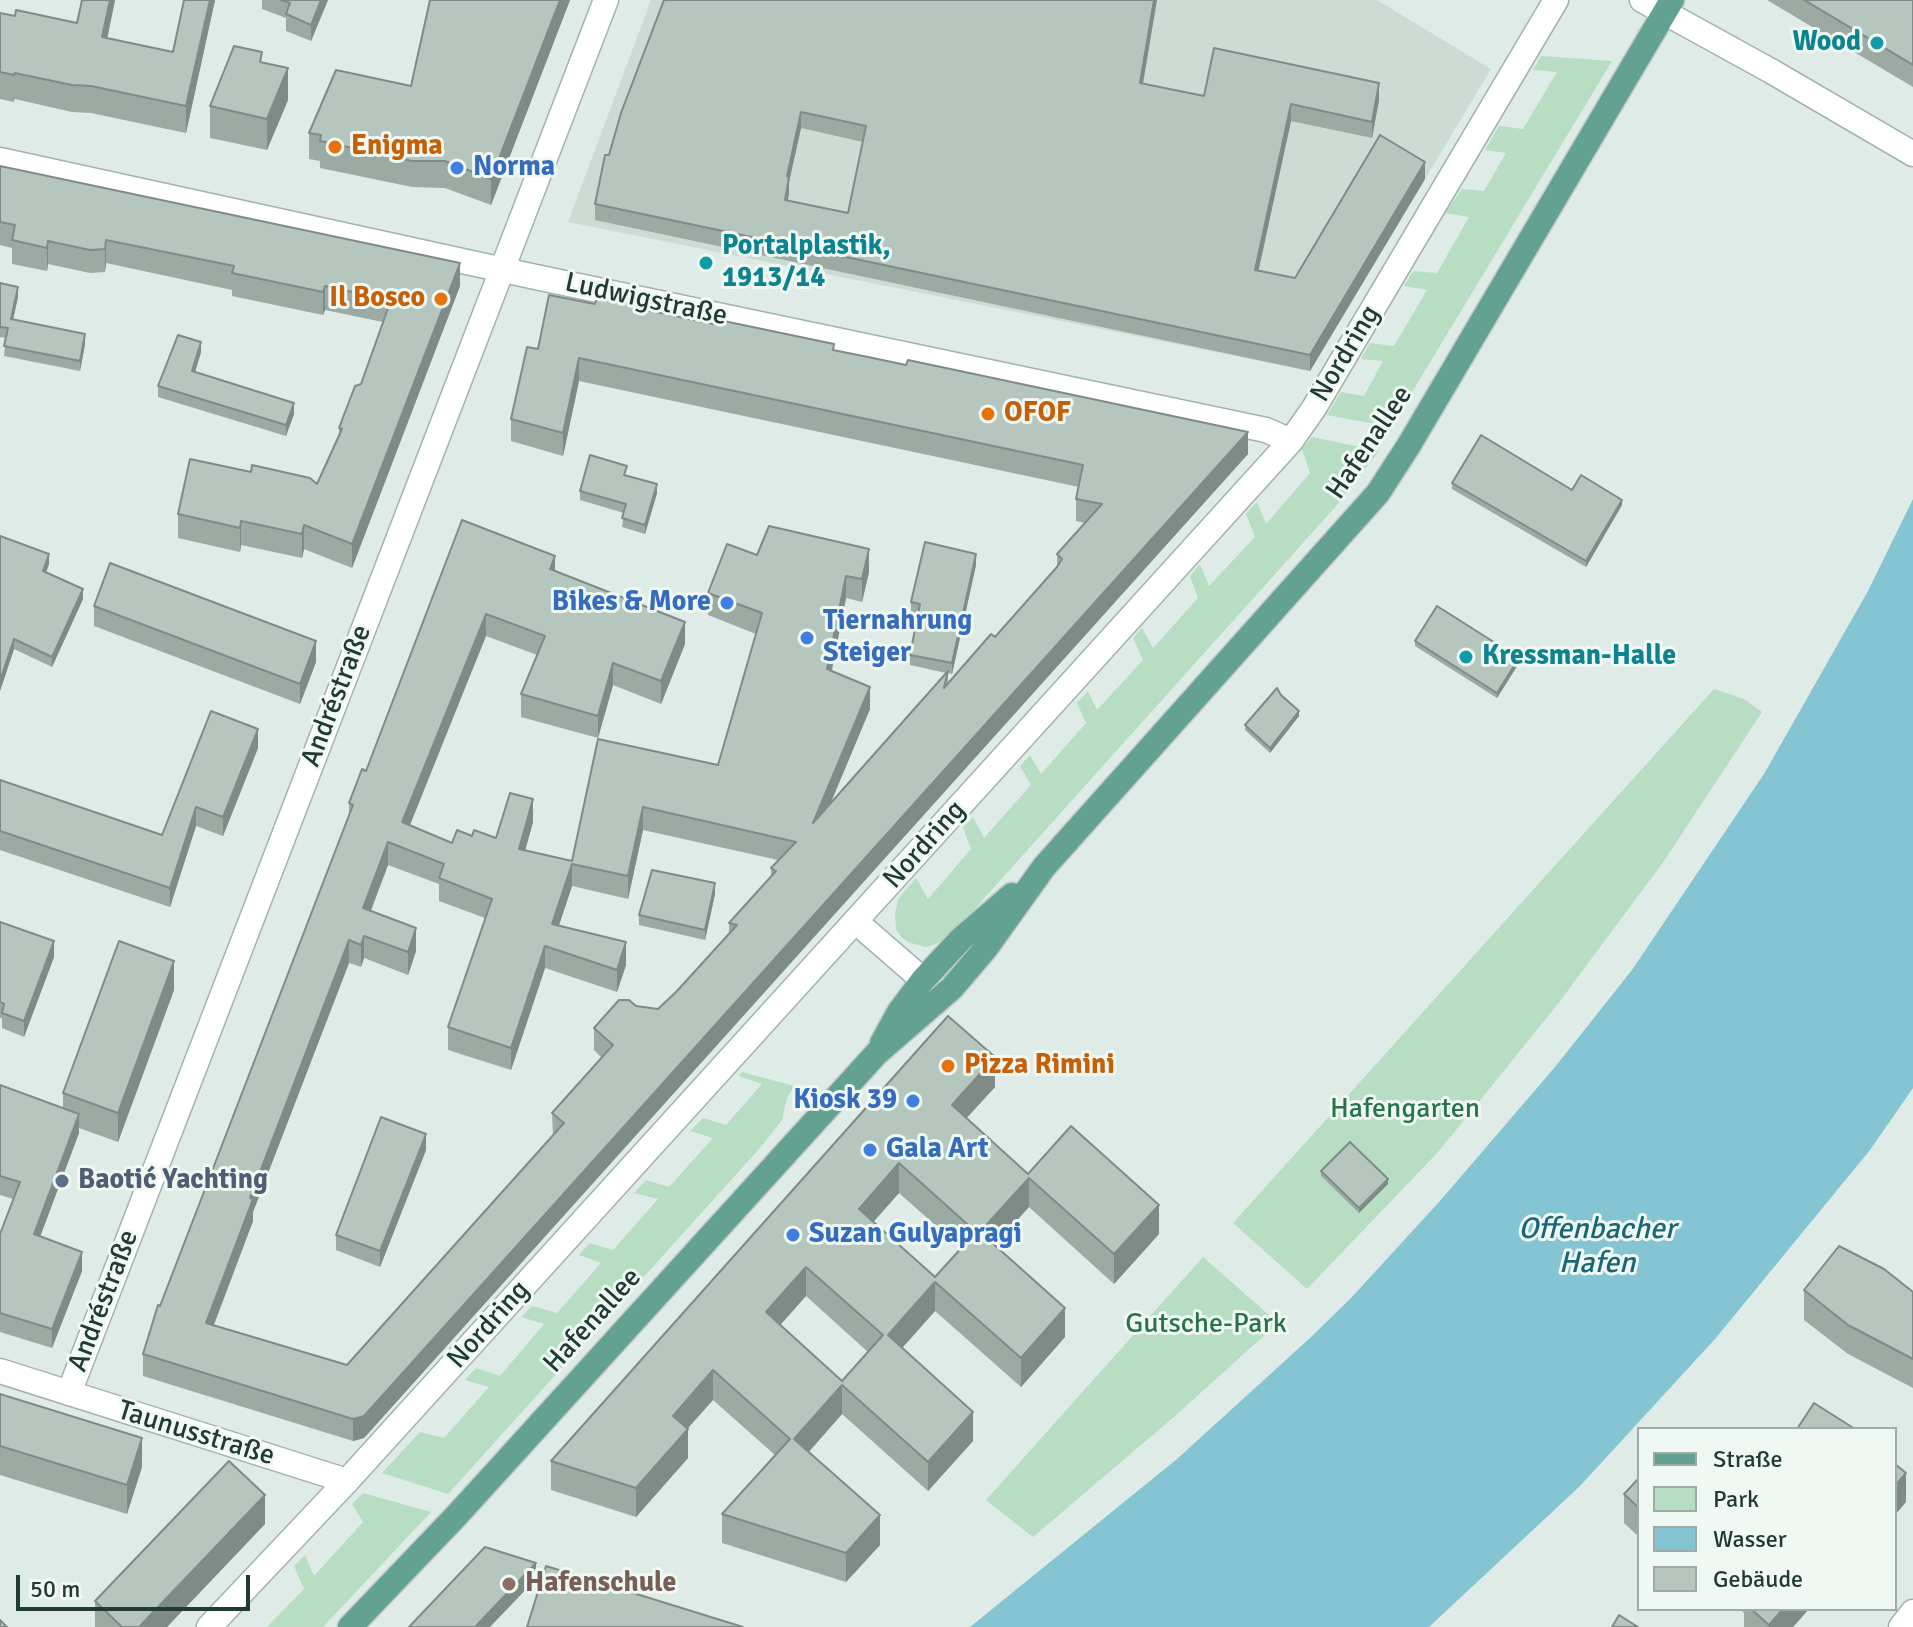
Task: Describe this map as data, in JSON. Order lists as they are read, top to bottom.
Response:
{
  "streets": {
    "main road": ["Hafenallee"],
    "street": [
      "Ludwigstraße",
      "Nordring",
      "Andréstraße",
      "Taunusstraße"
    ]
  },
  "crossings": [
    ["Ludwigstraße", "Nordring"],
    ["Ludwigstraße", "Andréstraße"],
    ["Nordring", "Taunusstraße"],
    ["Andréstraße", "Taunusstraße"]
  ],
  "water": ["Offenbacher Hafen"],
  "parks": ["Hafengarten", "Gutsche-Park"],
  "places": [
    "Wood",
    "Enigma",
    "Norma",
    "Portalplastik, 1913/14",
    "Il Bosco",
    "OFOF",
    "Bikes & More",
    "Tiernahrung Steiger",
    "Kressman-Halle",
    "Pizza Rimini",
    "Kiosk 39",
    "Gala Art",
    "Baotić Yachting",
    "Suzan Gulyapragi",
    "Hafenschule"
  ],
  "legend": [
    "Straße",
    "Park",
    "Wasser",
    "Gebäude"
  ],
  "scale_bar": "50 m"
}
